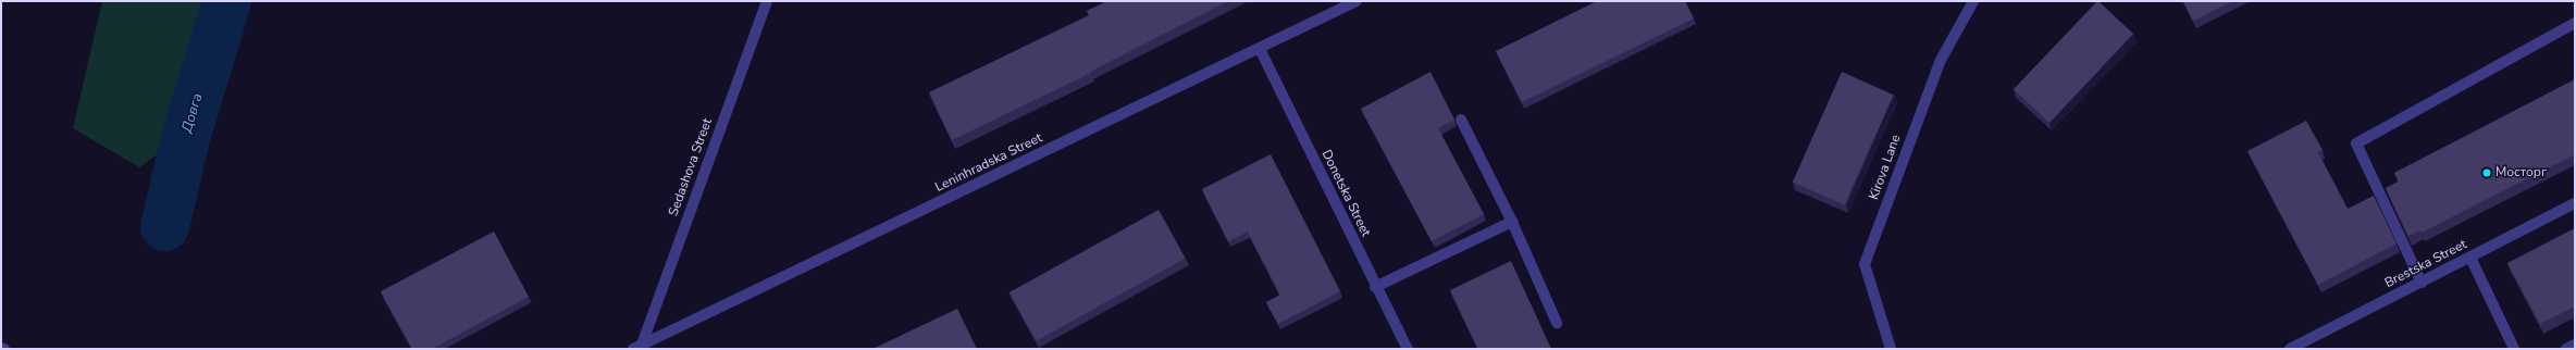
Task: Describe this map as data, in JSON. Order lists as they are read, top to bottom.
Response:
{
  "streets": {
    "street": [
      "Leninhradska Street",
      "Sedashova Street",
      "Kirova Lane",
      "Donetska Street",
      "Brestska Street"
    ]
  },
  "crossings": [
    ["Leninhradska Street", "Sedashova Street"],
    ["Leninhradska Street", "Donetska Street"]
  ],
  "water": ["Довга"],
  "places": ["Мосторг"]
}
